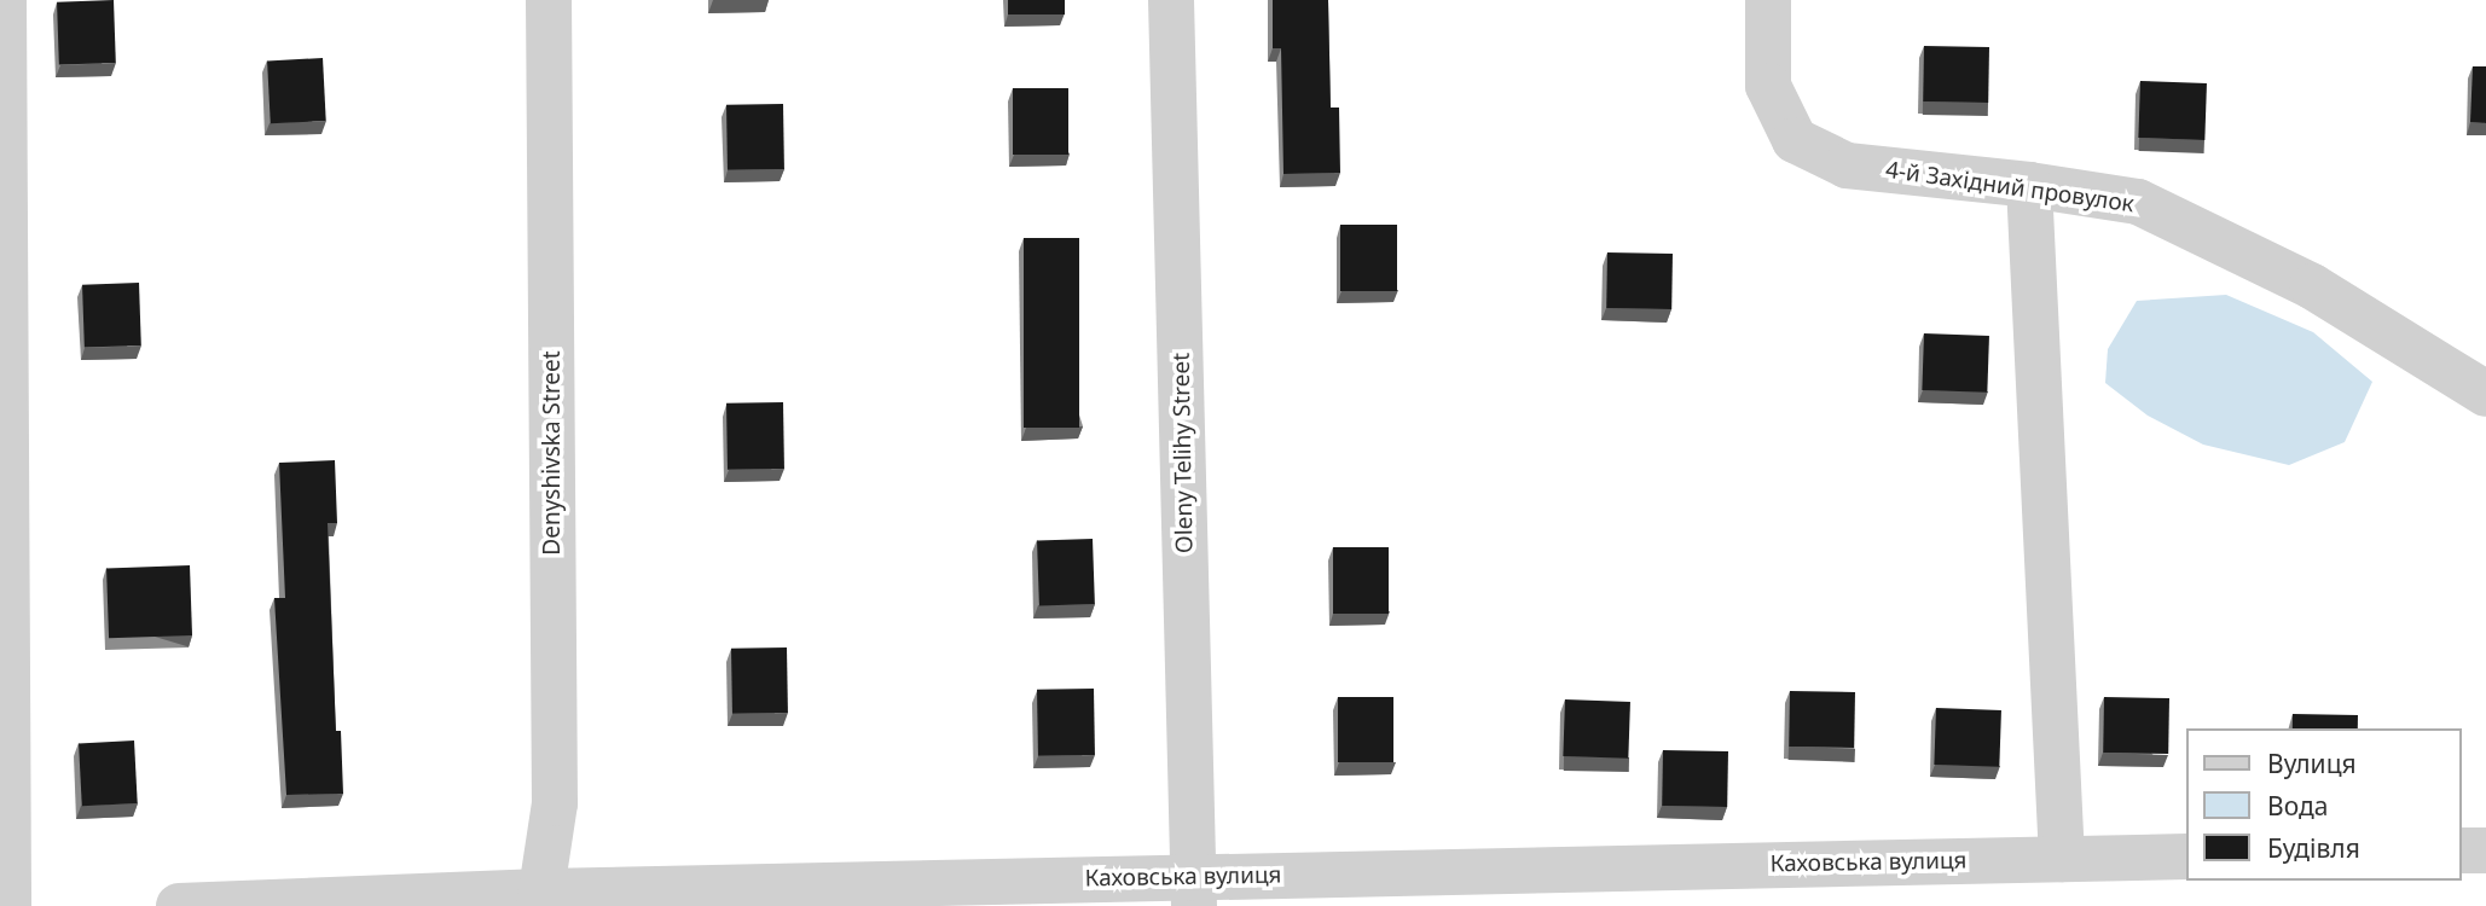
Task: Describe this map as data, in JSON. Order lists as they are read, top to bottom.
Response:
{
  "streets": {
    "street": [
      "4-й Західний провулок",
      "Denyshivska Street",
      "Oleny Telihy Street",
      "Каховська вулиця"
    ]
  },
  "crossings": [
    ["Denyshivska Street", "Каховська вулиця"],
    ["Oleny Telihy Street", "Каховська вулиця"]
  ],
  "legend": ["Вулиця", "Вода", "Будівля"]
}
